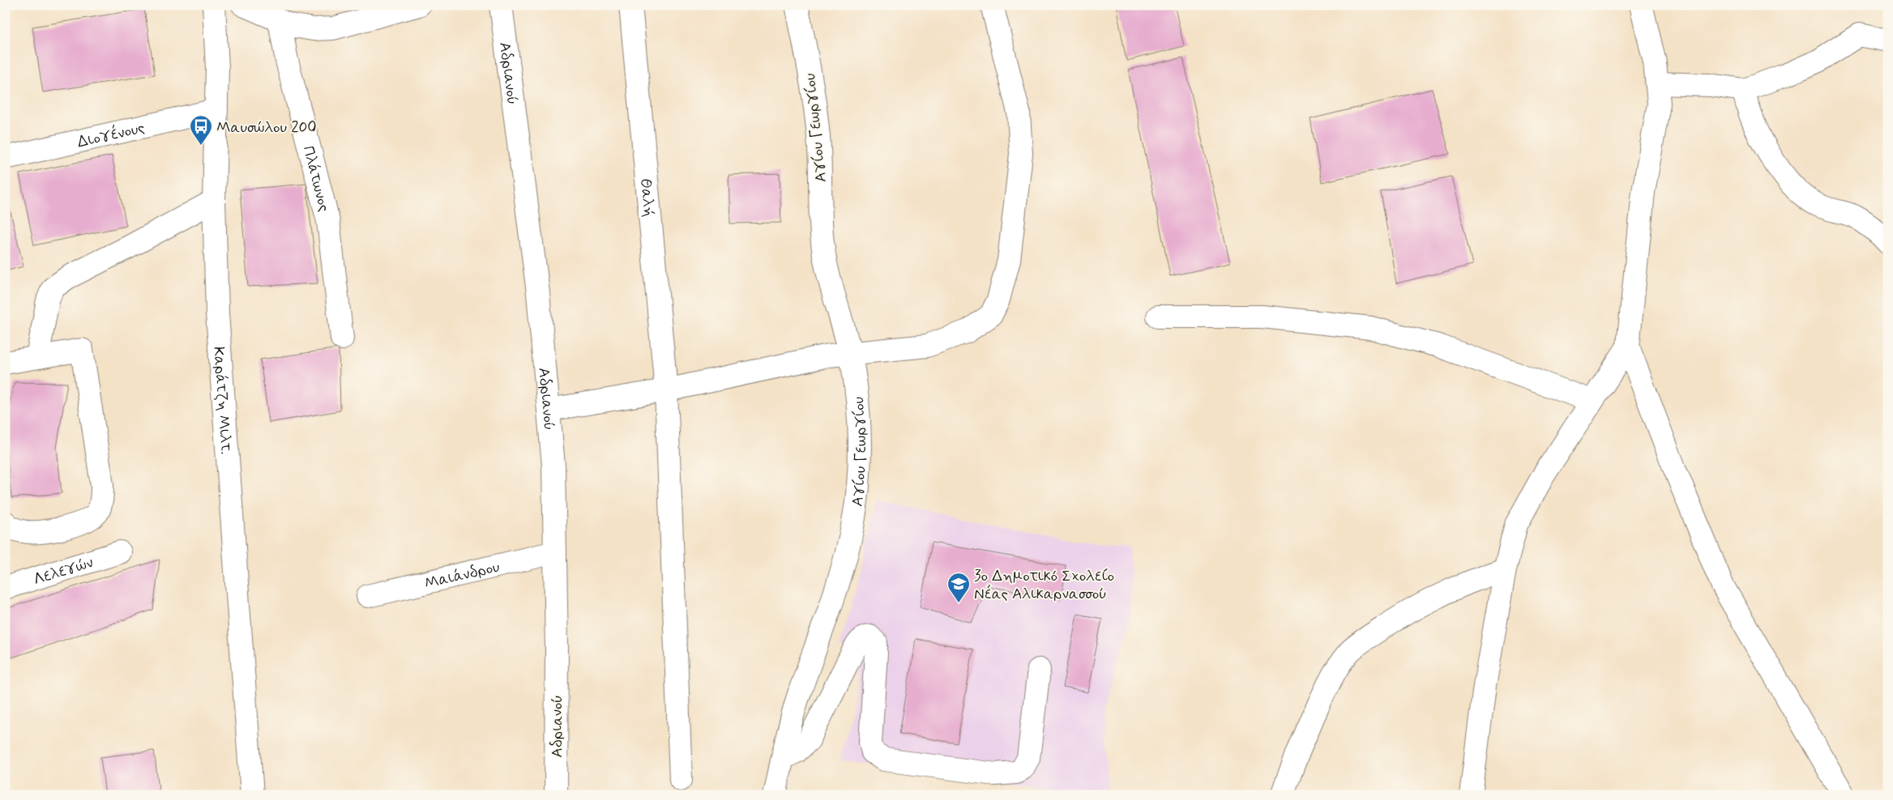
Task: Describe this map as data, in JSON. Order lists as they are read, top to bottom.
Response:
{
  "streets": {
    "street": [
      "Αδριανού",
      "Αγίου Γεωργίου",
      "Διογένους",
      "Πλάτωνος",
      "Θαλή",
      "Καράτζη Μιλτ.",
      "Λελεγών",
      "Μαιάνδρου"
    ]
  },
  "crossings": [
    ["Αδριανού", "Μαιάνδρου"],
    ["Διογένους", "Καράτζη Μιλτ."]
  ],
  "places": {
    "bus stop": ["Μαυσώλου 200"],
    "school or university": ["3ο Δημοτικό Σχολείο Νέας Αλικαρνασσού"]
  }
}
